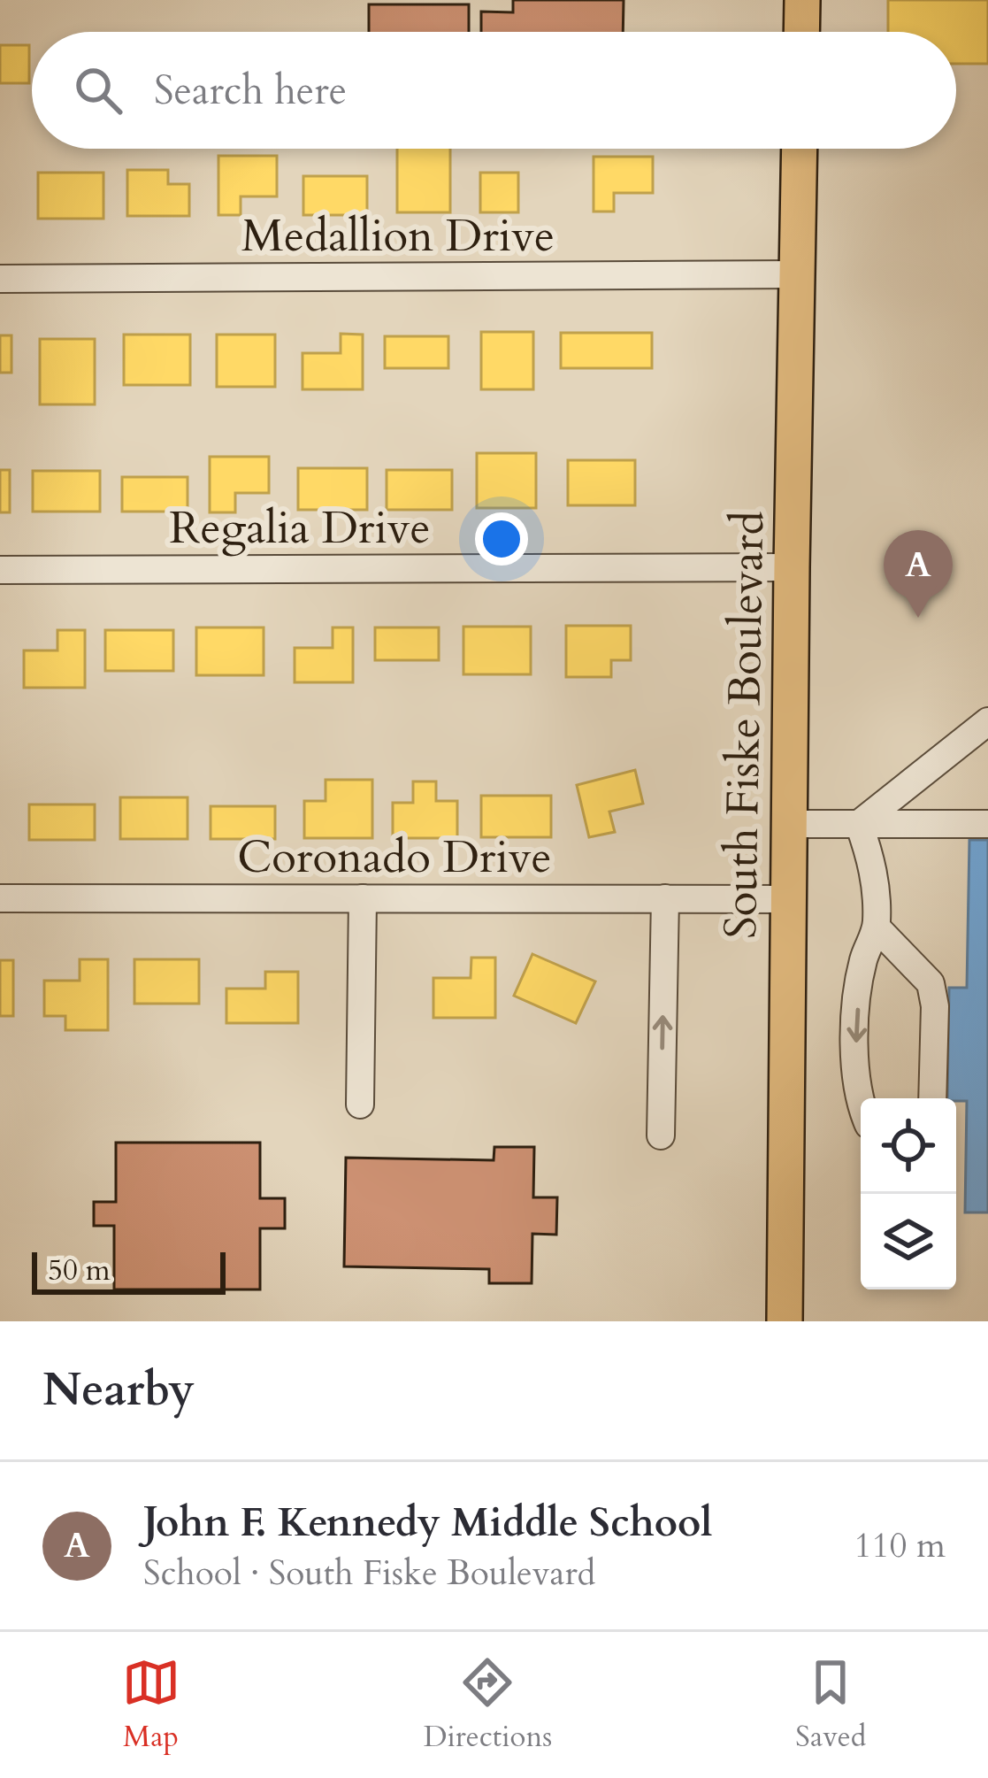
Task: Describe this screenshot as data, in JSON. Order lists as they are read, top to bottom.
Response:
{
  "streets": {
    "main road": ["South Fiske Boulevard"],
    "street": ["Medallion Drive", "Regalia Drive", "Coronado Drive"]
  },
  "crossings": [
    ["Medallion Drive", "South Fiske Boulevard"],
    ["Regalia Drive", "South Fiske Boulevard"],
    ["South Fiske Boulevard", "Coronado Drive"]
  ],
  "scale_bar": "50 m",
  "page": {
    "search": "Search here",
    "pins": "A",
    "scale": "50 m",
    "heading": "Nearby",
    "list": [
      {
        "mark": "A",
        "name": "John F. Kennedy Middle School",
        "note": "School · South Fiske Boulevard",
        "value": "110 m"
      }
    ],
    "nav": ["Map", "Directions", "Saved"]
  }
}
